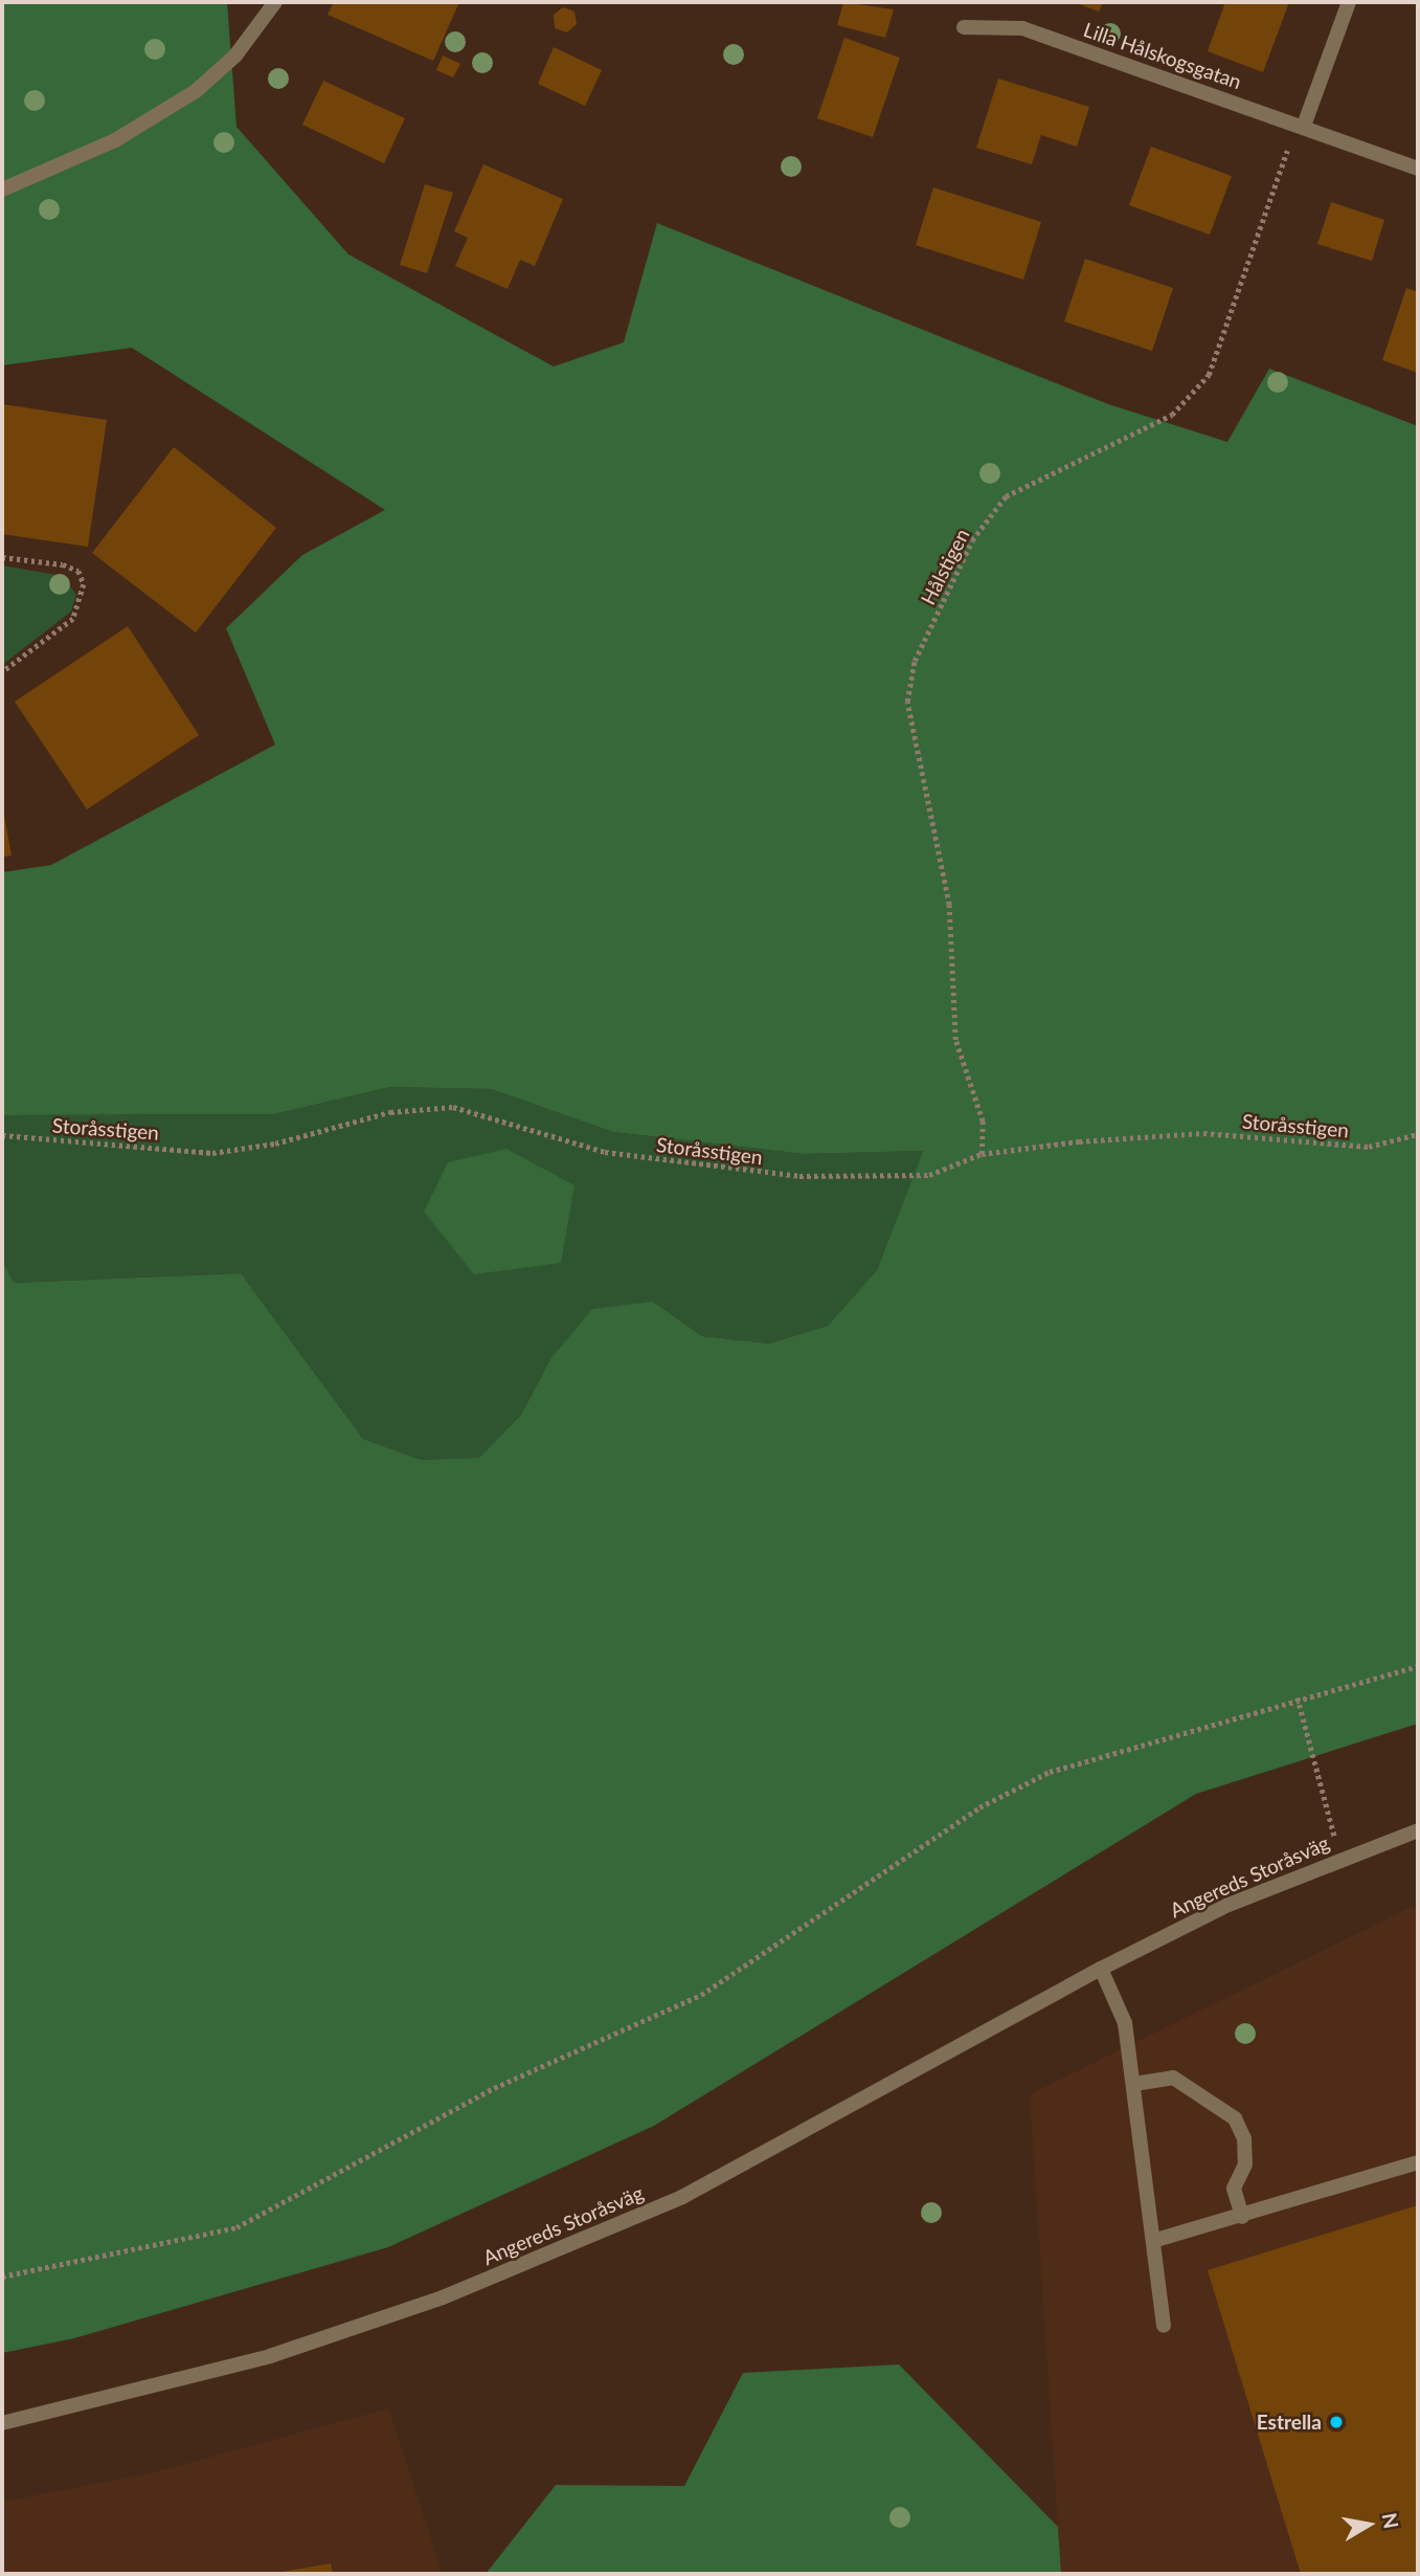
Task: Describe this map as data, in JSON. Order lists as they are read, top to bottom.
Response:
{
  "streets": {
    "street": ["Lilla Hålskogsgatan", "Angereds Storåsväg"],
    "path": ["Hålstigen", "Storåsstigen"]
  },
  "crossings": [
    ["Lilla Hålskogsgatan", "Hålstigen"],
    ["Hålstigen", "Storåsstigen"]
  ],
  "places": ["Estrella"],
  "north": "right"
}
